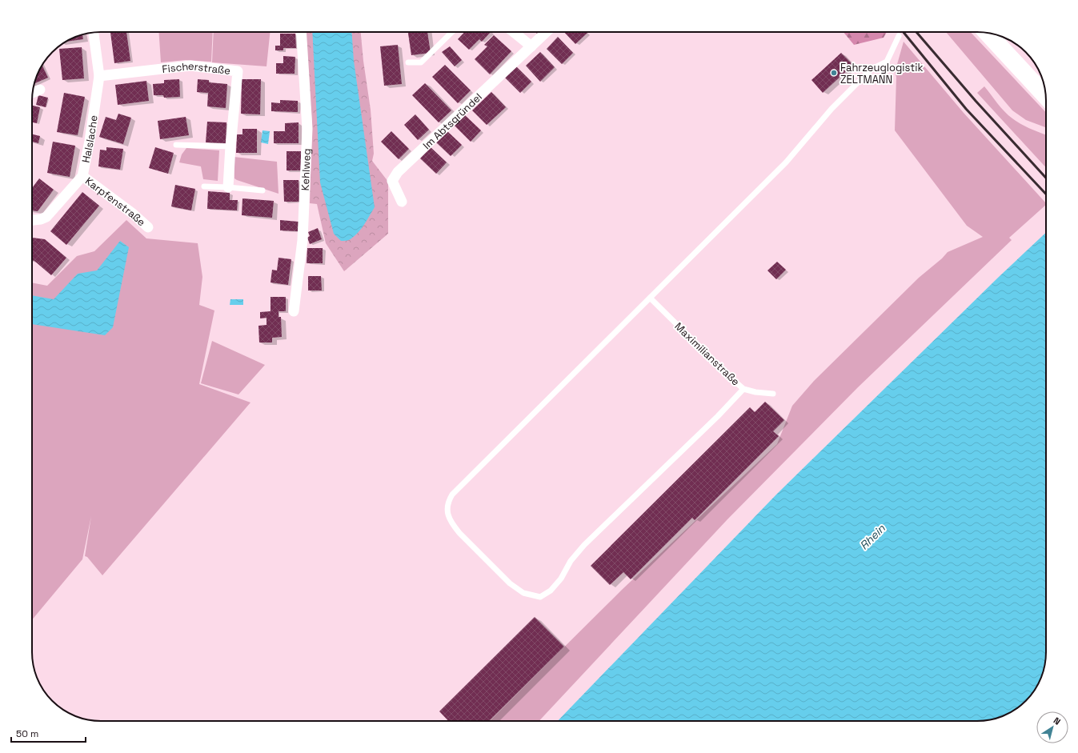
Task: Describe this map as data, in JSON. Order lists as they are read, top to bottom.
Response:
{
  "streets": {
    "street": [
      "Fischerstraße",
      "Im Abtsgründel",
      "Halslache",
      "Kehlweg",
      "Karpfenstraße"
    ],
    "lane": ["Maximilianstraße"]
  },
  "crossings": [
    ["Fischerstraße", "Halslache"],
    ["Halslache", "Karpfenstraße"]
  ],
  "water": ["Rhein"],
  "places": ["Fahrzeuglogistik ZELTMANN"],
  "scale_bar": "50 m",
  "north": "top right"
}
